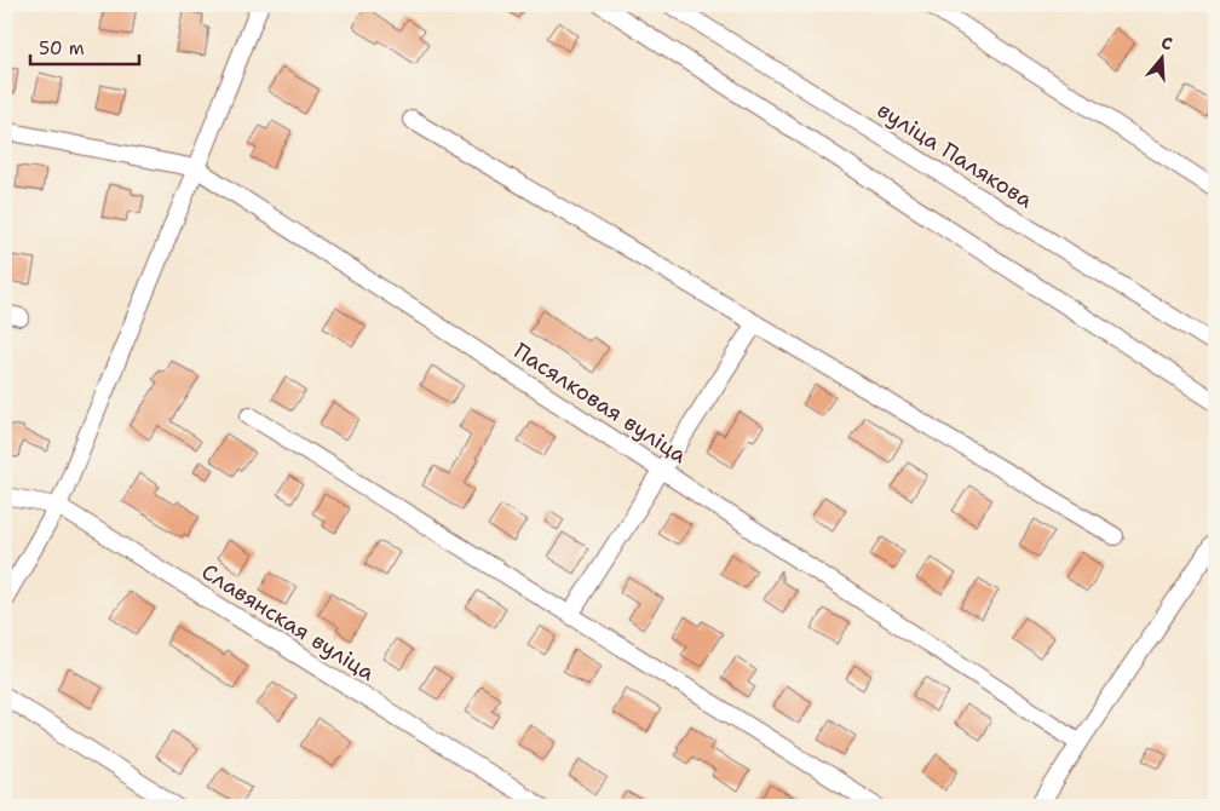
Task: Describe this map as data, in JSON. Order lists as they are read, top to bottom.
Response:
{
  "streets": {
    "street": ["вуліца Палякова", "Пасялковая вуліца", "Славянская вуліца"]
  },
  "scale_bar": "50 m",
  "north": "top"
}
